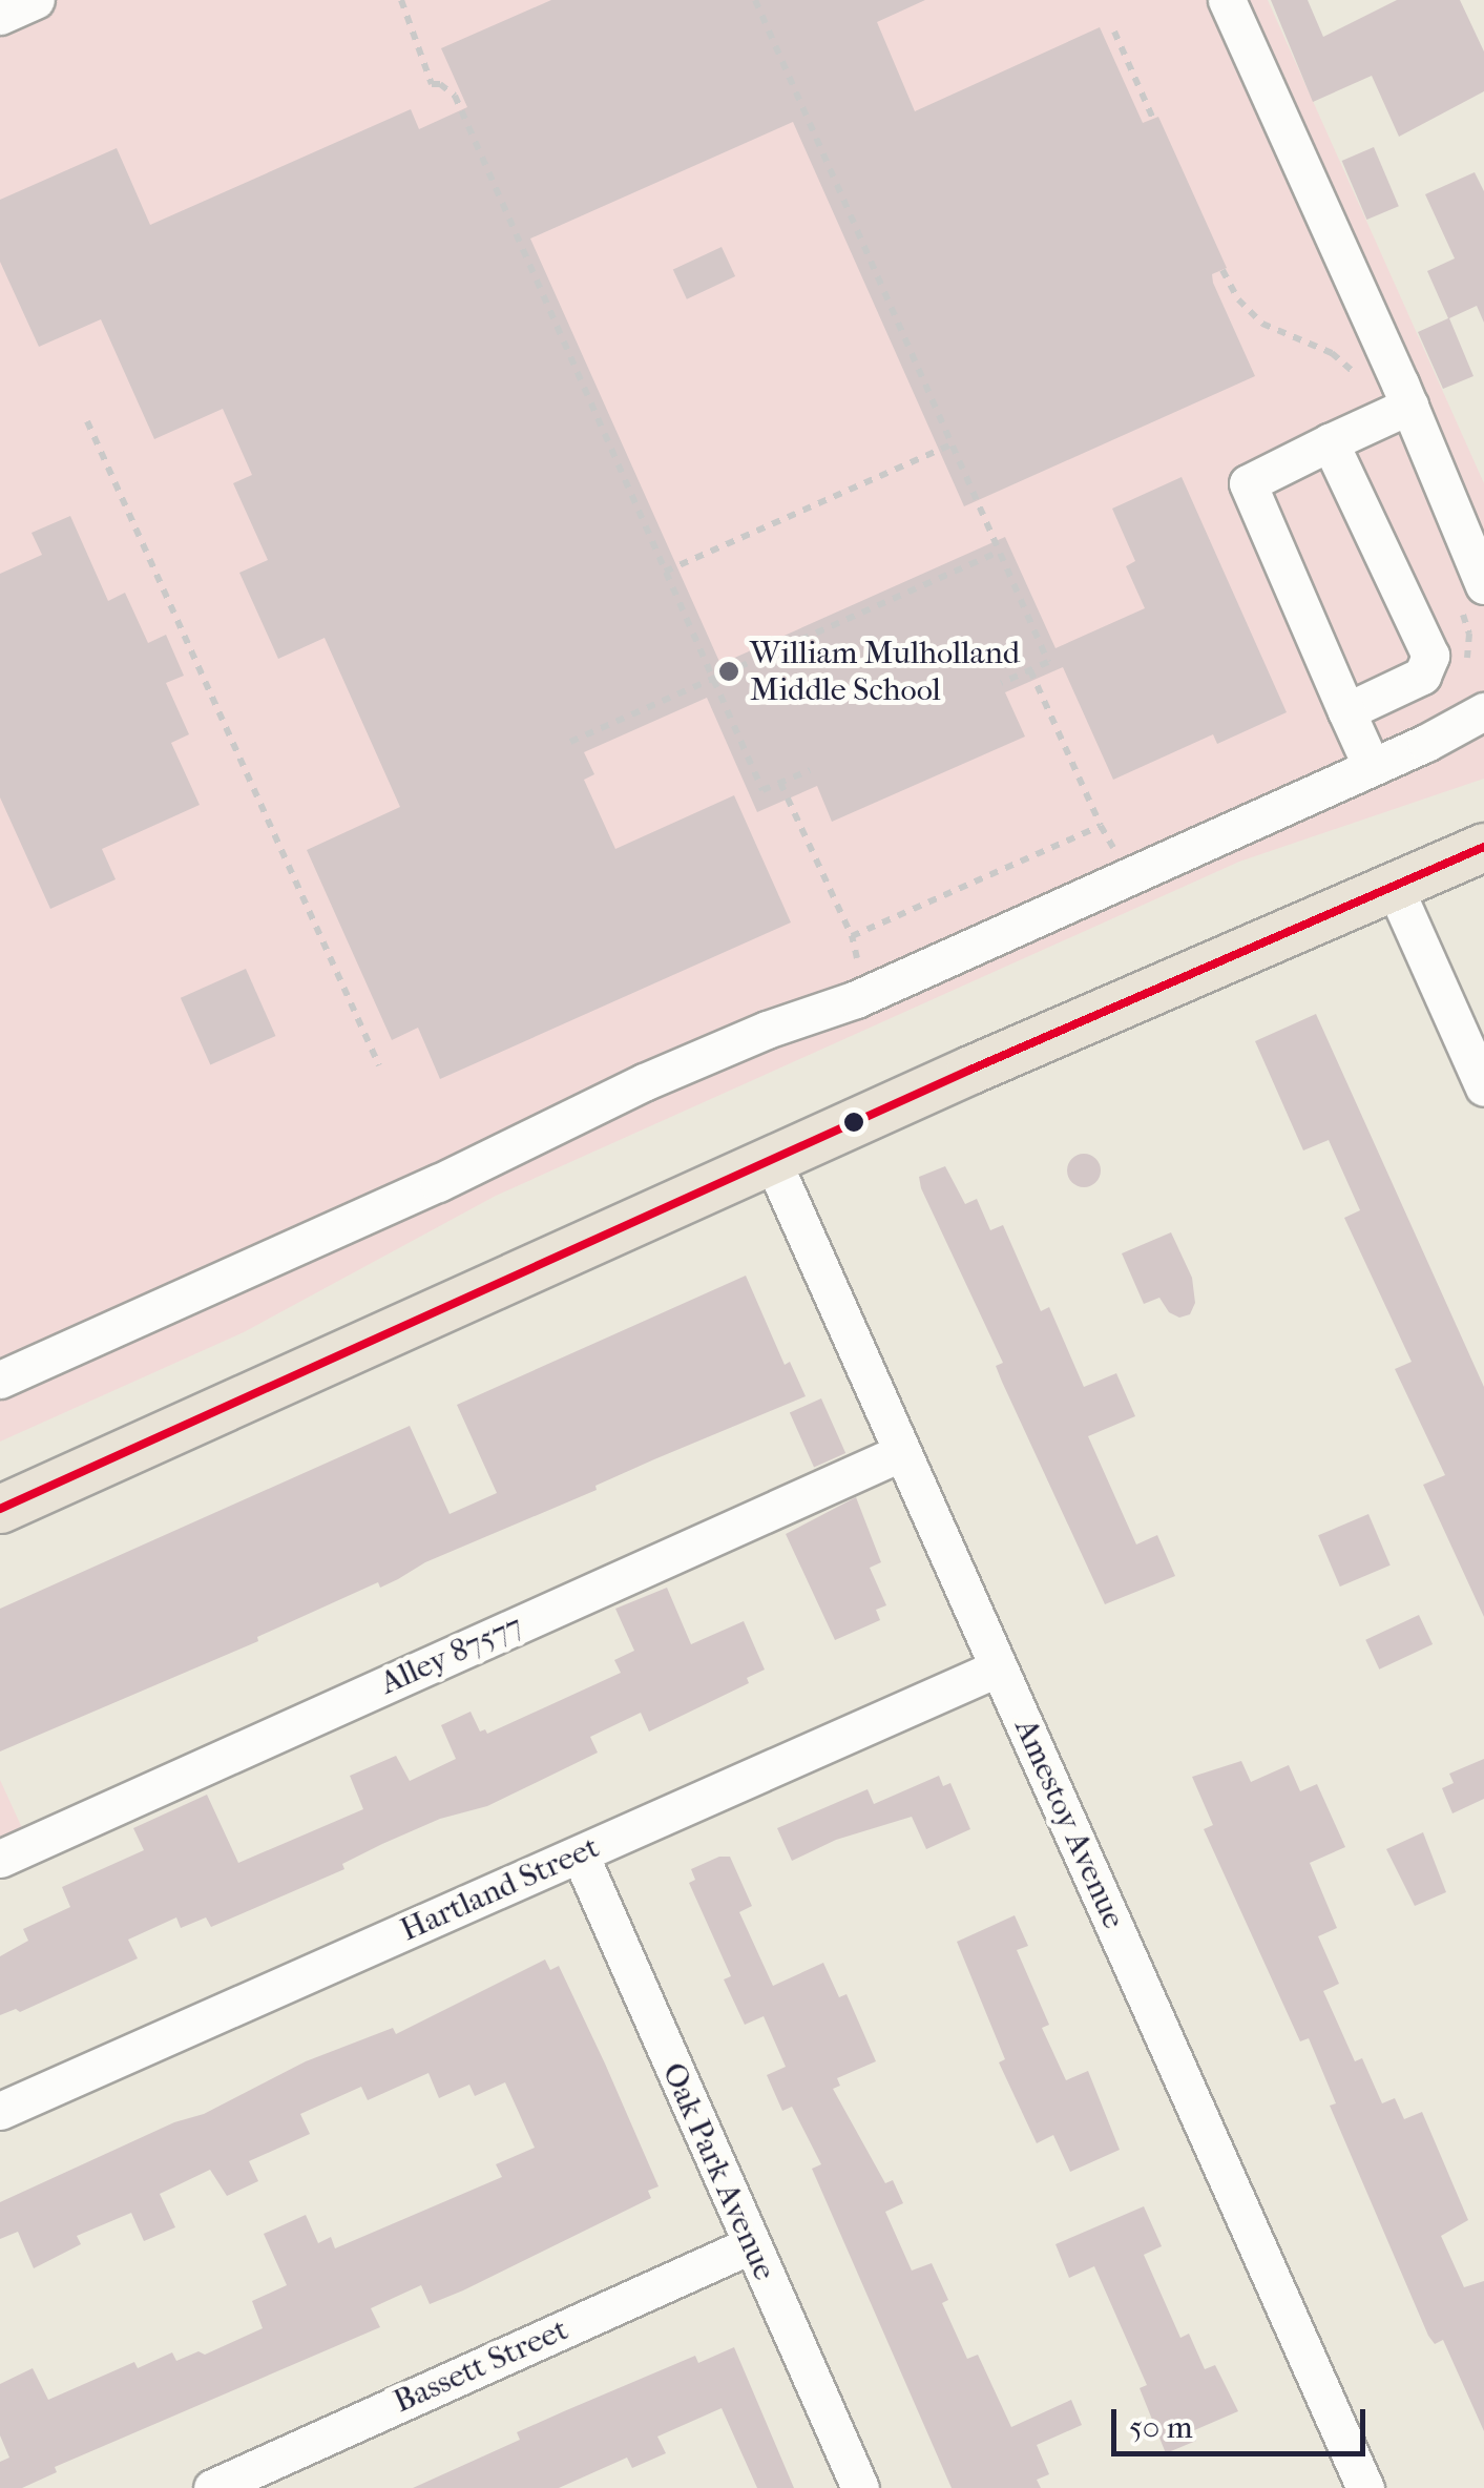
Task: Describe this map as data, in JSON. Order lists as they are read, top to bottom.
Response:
{
  "streets": {
    "street": [
      "Alley 87577",
      "Amestoy Avenue",
      "Hartland Street",
      "Oak Park Avenue",
      "Bassett Street"
    ]
  },
  "crossings": [
    ["Alley 87577", "Amestoy Avenue"],
    ["Amestoy Avenue", "Hartland Street"],
    ["Hartland Street", "Oak Park Avenue"],
    ["Oak Park Avenue", "Bassett Street"]
  ],
  "places": ["William Mulholland Middle School"],
  "scale_bar": "50 m"
}
